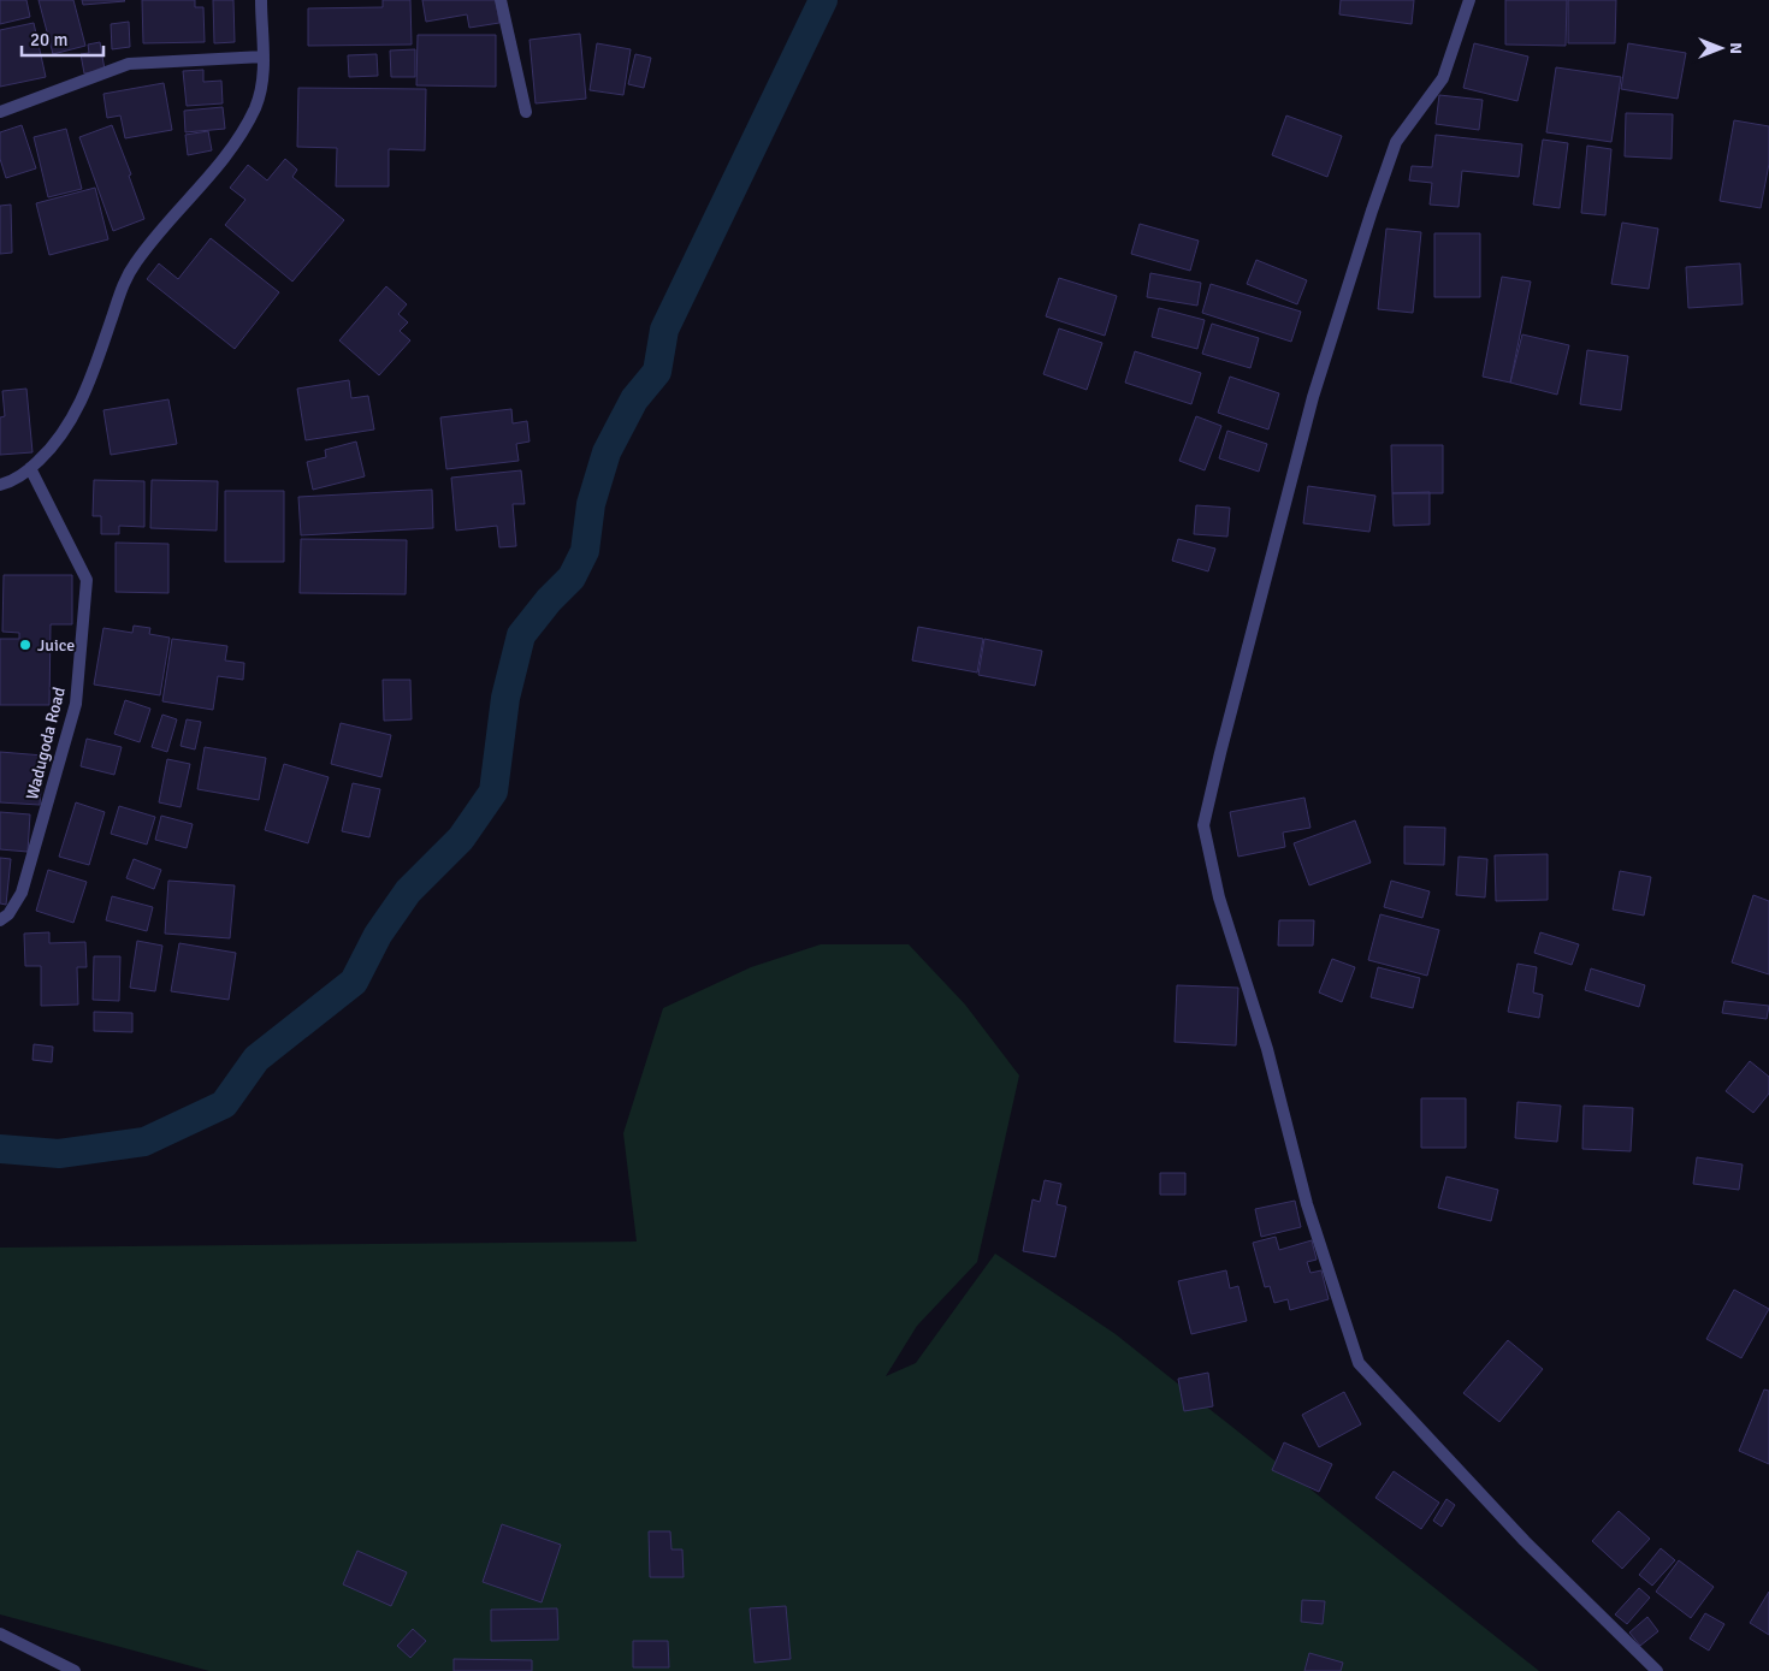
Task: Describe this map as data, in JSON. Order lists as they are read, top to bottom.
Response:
{
  "streets": {
    "street": ["Wadugoda Road"]
  },
  "places": ["Juice"],
  "scale_bar": "20 m",
  "north": "right"
}
